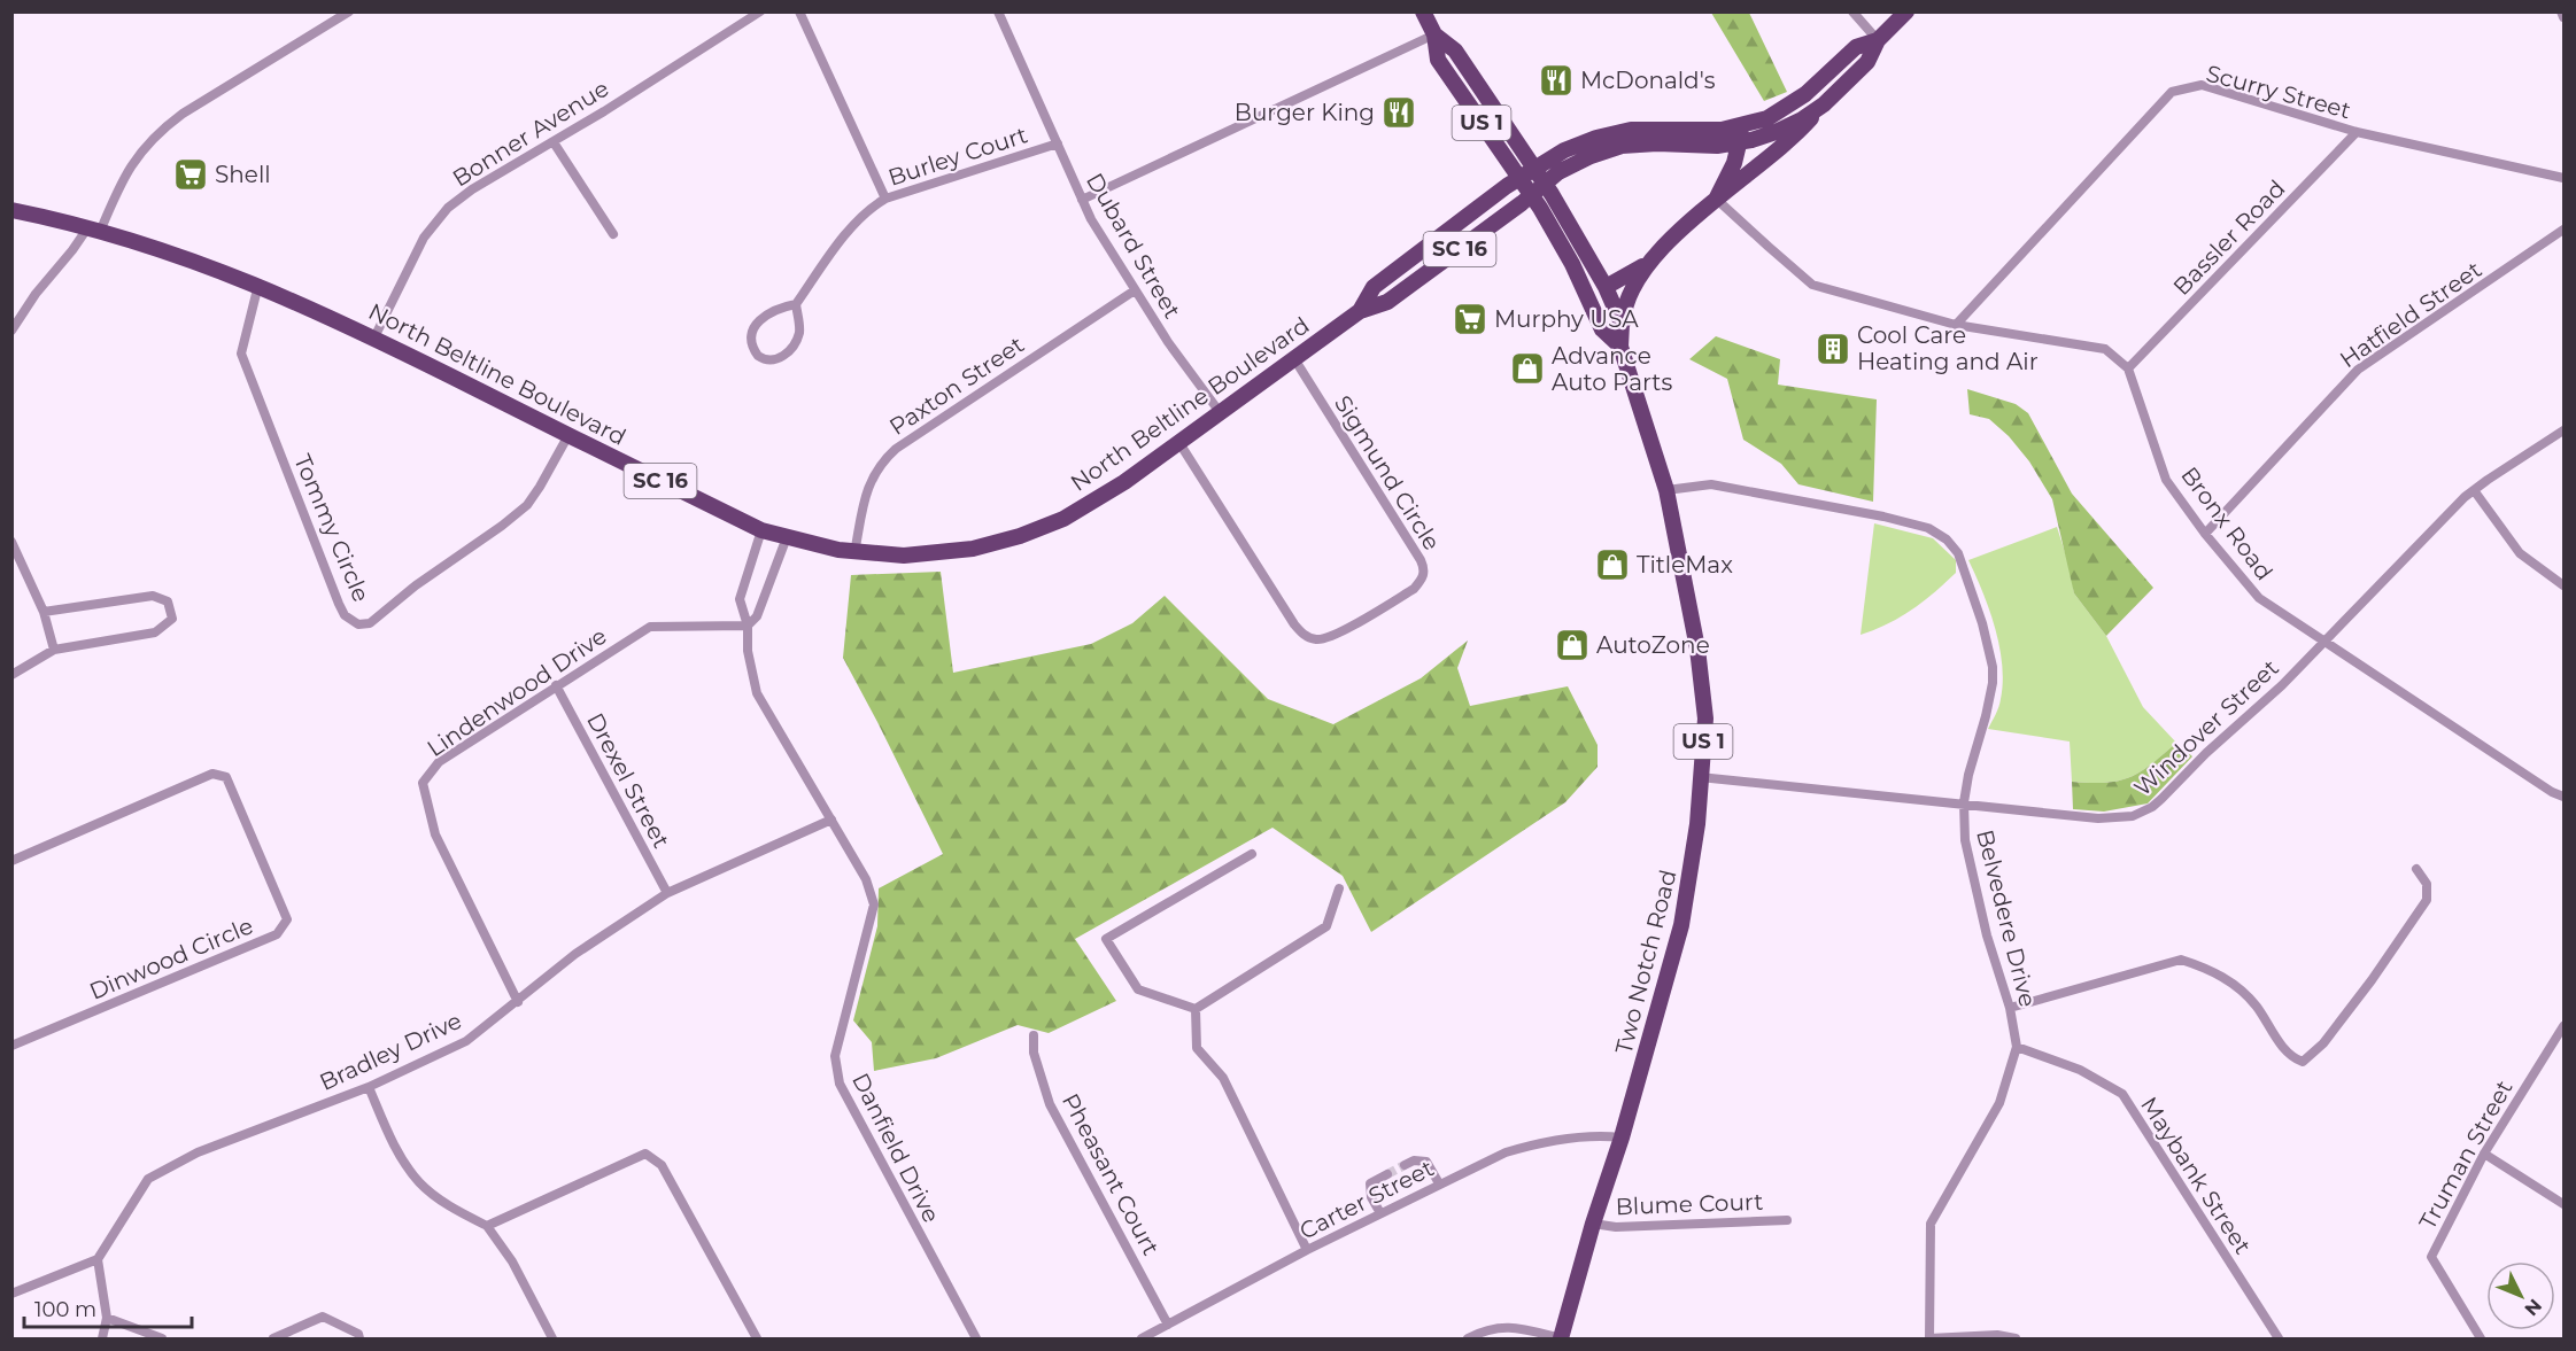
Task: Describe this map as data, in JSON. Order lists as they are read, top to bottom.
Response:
{
  "streets": {
    "main road": [
      "US 1",
      "SC 16",
      "North Beltline Boulevard",
      "Two Notch Road"
    ],
    "street": [
      "Scurry Street",
      "Bonner Avenue",
      "Burley Court",
      "Bassler Road",
      "Dubard Street",
      "Hatfield Street",
      "Paxton Street",
      "Sigmund Circle",
      "Bronx Road",
      "Tommy Circle",
      "Lindenwood Drive",
      "Windover Street",
      "Drexel Street",
      "Belvedere Drive",
      "Dinwood Circle",
      "Bradley Drive",
      "Danfield Drive",
      "Truman Street",
      "Pheasant Court",
      "Maybank Street",
      "Carter Street",
      "Blume Court"
    ]
  },
  "crossings": [
    ["Scurry Street", "Bassler Road"],
    ["Bonner Avenue", "North Beltline Boulevard"],
    ["Burley Court", "Dubard Street"],
    ["Bassler Road", "Bronx Road"],
    ["Dubard Street", "North Beltline Boulevard"],
    ["Dubard Street", "Paxton Street"],
    ["Hatfield Street", "Bronx Road"],
    ["North Beltline Boulevard", "Paxton Street"],
    ["North Beltline Boulevard", "Sigmund Circle"],
    ["North Beltline Boulevard", "Tommy Circle"],
    ["North Beltline Boulevard", "Two Notch Road"],
    ["North Beltline Boulevard", "Danfield Drive"],
    ["Bronx Road", "Windover Street"],
    ["Lindenwood Drive", "Drexel Street"],
    ["Lindenwood Drive", "Bradley Drive"],
    ["Lindenwood Drive", "Danfield Drive"],
    ["Windover Street", "Belvedere Drive"],
    ["Windover Street", "Two Notch Road"],
    ["Drexel Street", "Bradley Drive"],
    ["Belvedere Drive", "Two Notch Road"],
    ["Belvedere Drive", "Maybank Street"],
    ["Two Notch Road", "Carter Street"],
    ["Two Notch Road", "Blume Court"],
    ["Bradley Drive", "Danfield Drive"],
    ["Pheasant Court", "Carter Street"]
  ],
  "places": {
    "restaurant": ["McDonald's", "Burger King"],
    "supermarket": ["Shell", "Murphy USA"],
    "building": ["Cool Care Heating and Air"],
    "shop": ["Advance Auto Parts", "TitleMax", "AutoZone"]
  },
  "scale_bar": "100 m",
  "north": "bottom right"
}
